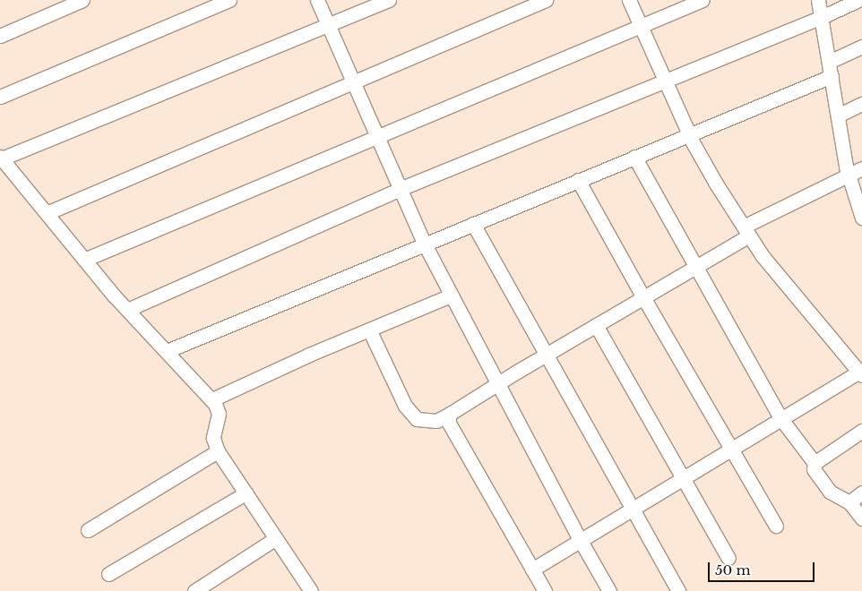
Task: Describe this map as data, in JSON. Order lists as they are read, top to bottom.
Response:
{
  "scale_bar": "50 m"
}
